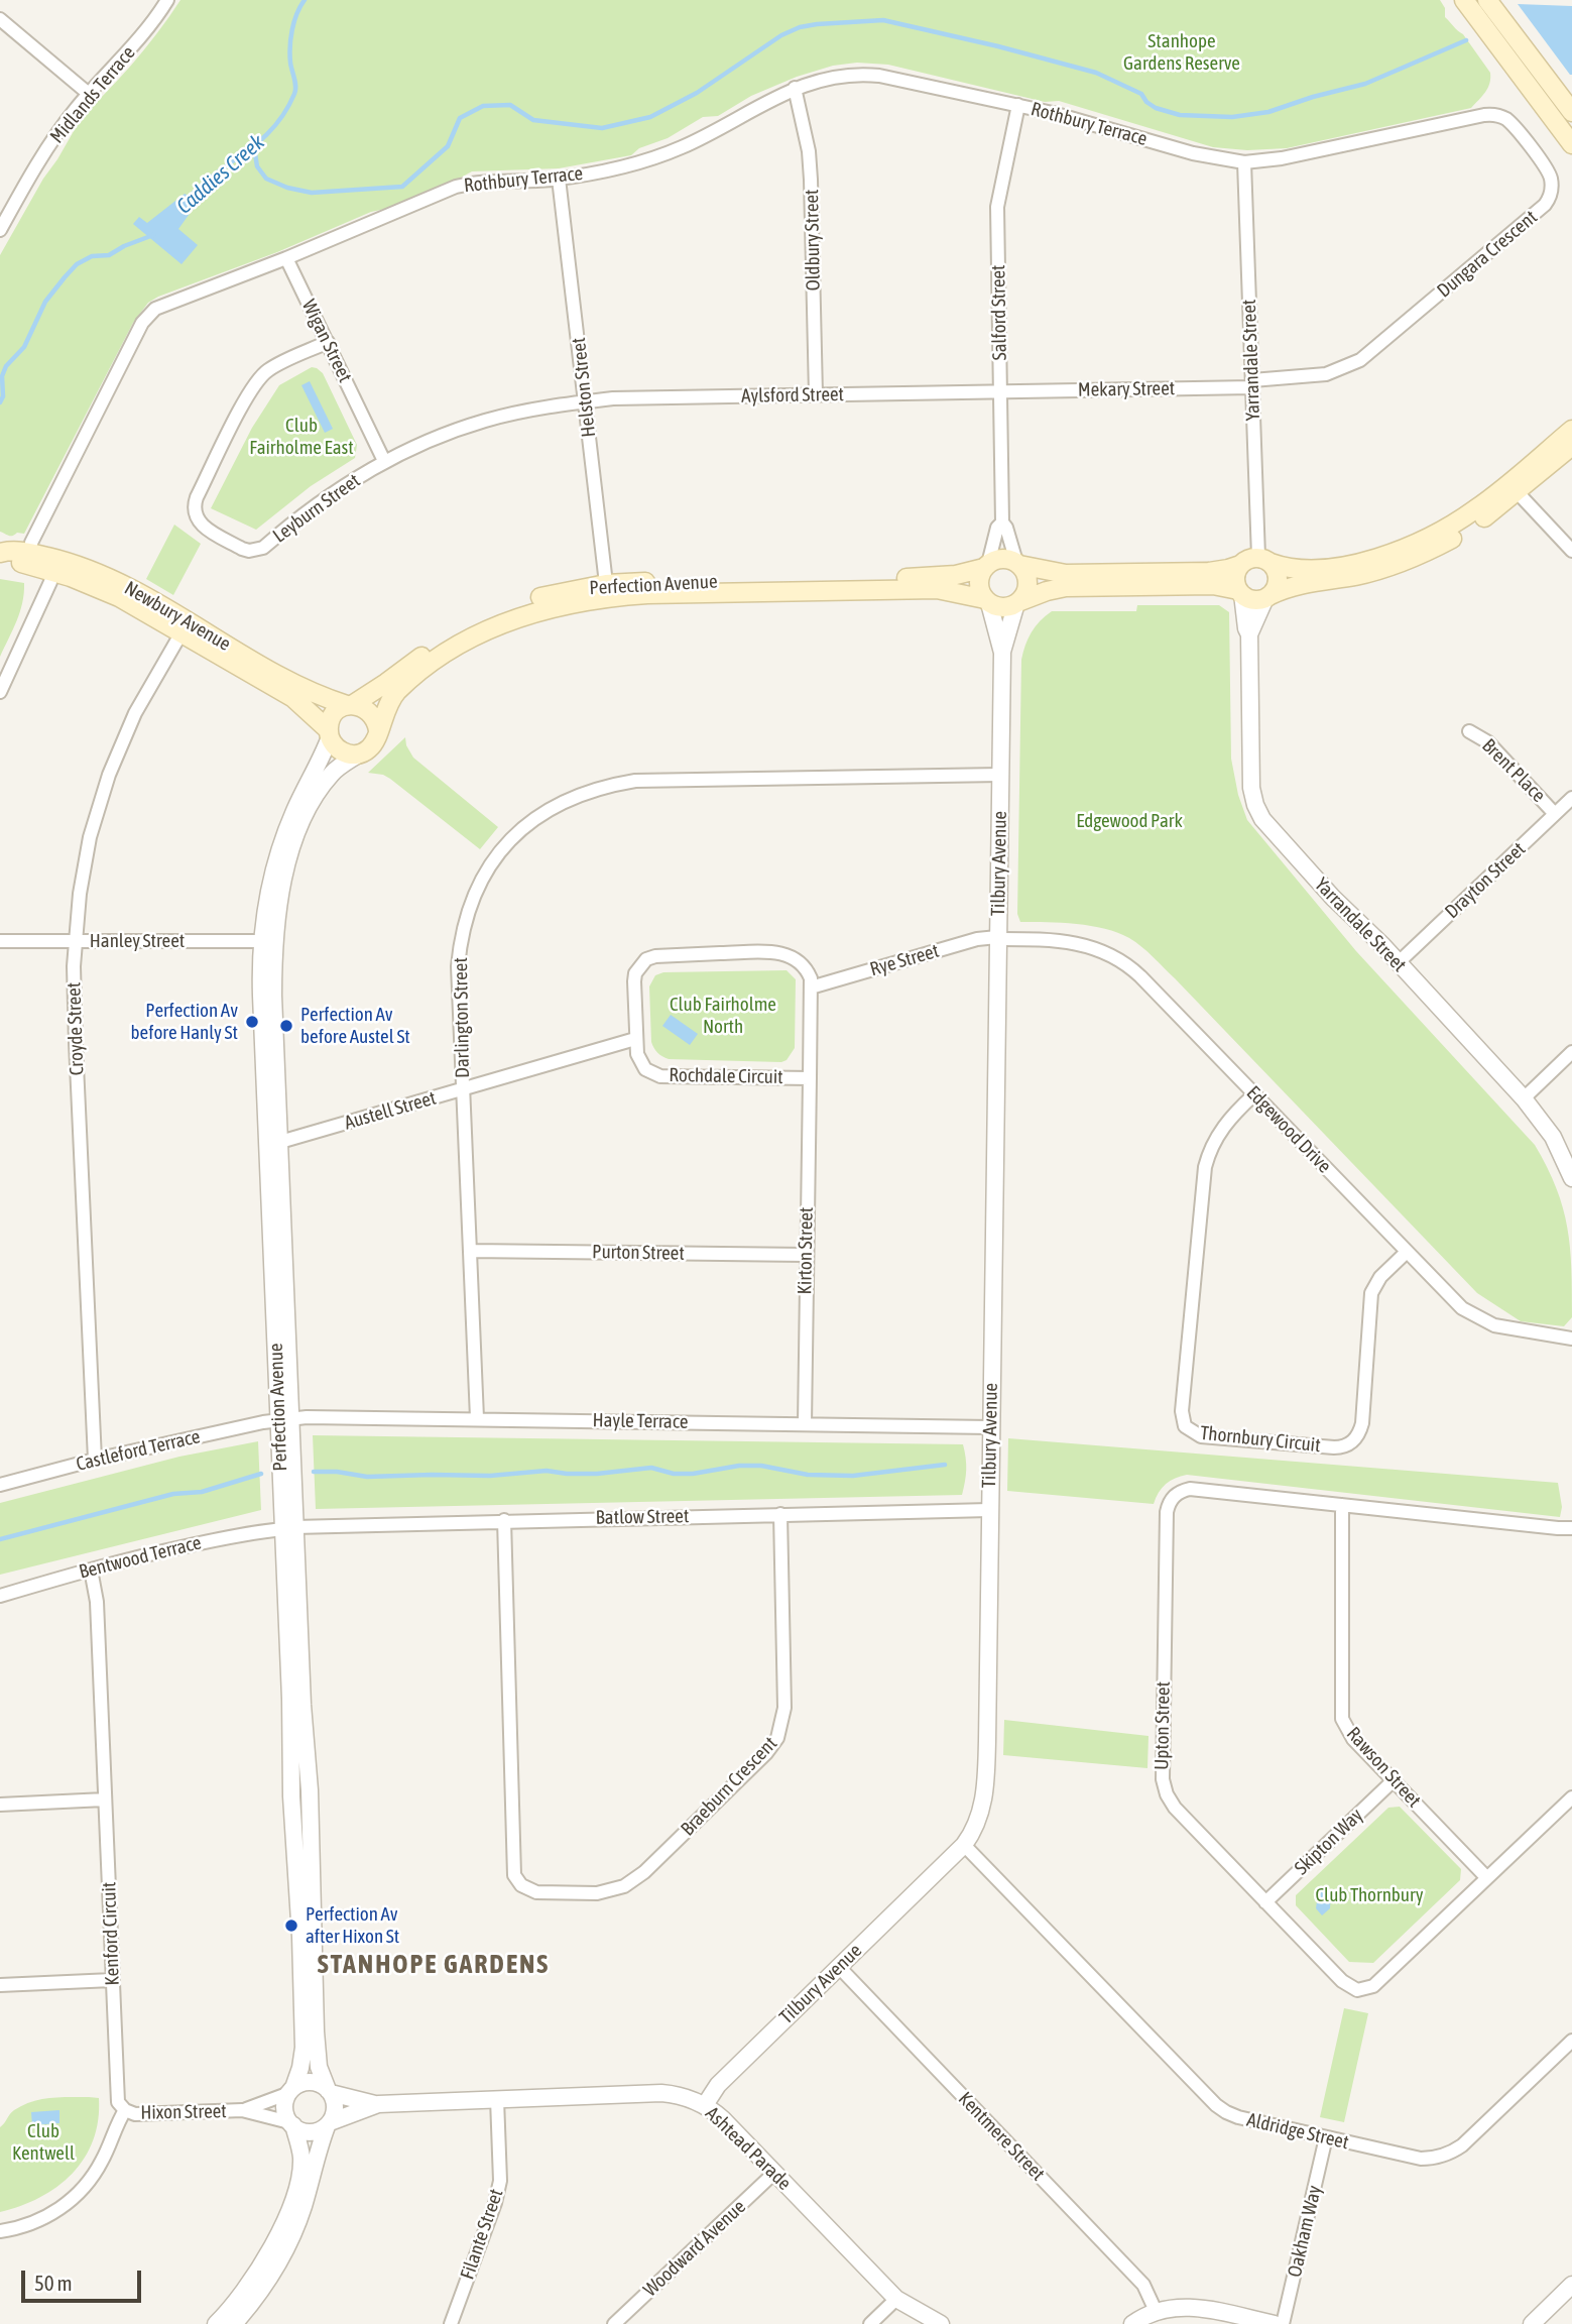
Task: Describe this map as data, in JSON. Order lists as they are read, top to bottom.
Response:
{
  "streets": {
    "main road": ["Perfection Avenue", "Newbury Avenue"],
    "street": [
      "Midlands Terrace",
      "Rothbury Terrace",
      "Oldbury Street",
      "Dungara Crescent",
      "Salford Street",
      "Wigan Street",
      "Yarrandale Street",
      "Helston Street",
      "Mekary Street",
      "Aylsford Street",
      "Leyburn Street",
      "Brent Place",
      "Tilbury Avenue",
      "Drayton Street",
      "Hanley Street",
      "Rye Street",
      "Darlington Street",
      "Croyde Street",
      "Rochdale Circuit",
      "Austell Street",
      "Edgewood Drive",
      "Kirton Street",
      "Purton Street",
      "Hayle Terrace",
      "Thornbury Circuit",
      "Castleford Terrace",
      "Batlow Street",
      "Bentwood Terrace",
      "Upton Street",
      "Rawson Street",
      "Braeburn Crescent",
      "Skipton Way",
      "Kenford Circuit",
      "Hixon Street",
      "Aldridge Street",
      "Kentmere Street",
      "Ashtead Parade",
      "Oakham Way",
      "Filante Street",
      "Woodward Avenue"
    ]
  },
  "crossings": [
    ["Rothbury Terrace", "Oldbury Street"],
    ["Rothbury Terrace", "Dungara Crescent"],
    ["Rothbury Terrace", "Salford Street"],
    ["Rothbury Terrace", "Wigan Street"],
    ["Rothbury Terrace", "Yarrandale Street"],
    ["Rothbury Terrace", "Helston Street"],
    ["Rothbury Terrace", "Newbury Avenue"],
    ["Oldbury Street", "Aylsford Street"],
    ["Dungara Crescent", "Yarrandale Street"],
    ["Dungara Crescent", "Mekary Street"],
    ["Salford Street", "Mekary Street"],
    ["Salford Street", "Aylsford Street"],
    ["Salford Street", "Perfection Avenue"],
    ["Salford Street", "Tilbury Avenue"],
    ["Wigan Street", "Leyburn Street"],
    ["Yarrandale Street", "Mekary Street"],
    ["Yarrandale Street", "Drayton Street"],
    ["Helston Street", "Aylsford Street"],
    ["Helston Street", "Leyburn Street"],
    ["Helston Street", "Perfection Avenue"],
    ["Mekary Street", "Aylsford Street"],
    ["Aylsford Street", "Leyburn Street"],
    ["Perfection Avenue", "Newbury Avenue"],
    ["Perfection Avenue", "Tilbury Avenue"],
    ["Perfection Avenue", "Hanley Street"],
    ["Perfection Avenue", "Austell Street"],
    ["Perfection Avenue", "Hayle Terrace"],
    ["Perfection Avenue", "Castleford Terrace"],
    ["Perfection Avenue", "Batlow Street"],
    ["Perfection Avenue", "Bentwood Terrace"],
    ["Perfection Avenue", "Hixon Street"],
    ["Perfection Avenue", "Ashtead Parade"],
    ["Newbury Avenue", "Croyde Street"],
    ["Brent Place", "Drayton Street"],
    ["Tilbury Avenue", "Rye Street"],
    ["Tilbury Avenue", "Darlington Street"],
    ["Tilbury Avenue", "Edgewood Drive"],
    ["Tilbury Avenue", "Hayle Terrace"],
    ["Tilbury Avenue", "Batlow Street"],
    ["Tilbury Avenue", "Aldridge Street"],
    ["Tilbury Avenue", "Kentmere Street"],
    ["Tilbury Avenue", "Ashtead Parade"],
    ["Hanley Street", "Croyde Street"],
    ["Rye Street", "Rochdale Circuit"],
    ["Rye Street", "Edgewood Drive"],
    ["Darlington Street", "Austell Street"],
    ["Darlington Street", "Purton Street"],
    ["Darlington Street", "Hayle Terrace"],
    ["Croyde Street", "Castleford Terrace"],
    ["Rochdale Circuit", "Austell Street"],
    ["Rochdale Circuit", "Kirton Street"],
    ["Edgewood Drive", "Thornbury Circuit"],
    ["Kirton Street", "Purton Street"],
    ["Kirton Street", "Hayle Terrace"],
    ["Hayle Terrace", "Castleford Terrace"],
    ["Batlow Street", "Bentwood Terrace"],
    ["Batlow Street", "Braeburn Crescent"],
    ["Bentwood Terrace", "Kenford Circuit"],
    ["Upton Street", "Rawson Street"],
    ["Upton Street", "Skipton Way"],
    ["Rawson Street", "Skipton Way"],
    ["Kenford Circuit", "Hixon Street"],
    ["Hixon Street", "Ashtead Parade"],
    ["Aldridge Street", "Oakham Way"],
    ["Ashtead Parade", "Filante Street"],
    ["Ashtead Parade", "Woodward Avenue"]
  ],
  "districts": ["STANHOPE GARDENS"],
  "water": ["Caddies Creek"],
  "parks": [
    "Stanhope Gardens Reserve",
    "Club Fairholme East",
    "Edgewood Park",
    "Club Fairholme North",
    "Club Thornbury",
    "Club Kentwell"
  ],
  "places": ["Perfection Av before Hanly St", "Perfection Av before Austel St", "Perfection Av after Hixon St"],
  "scale_bar": "50 m"
}
